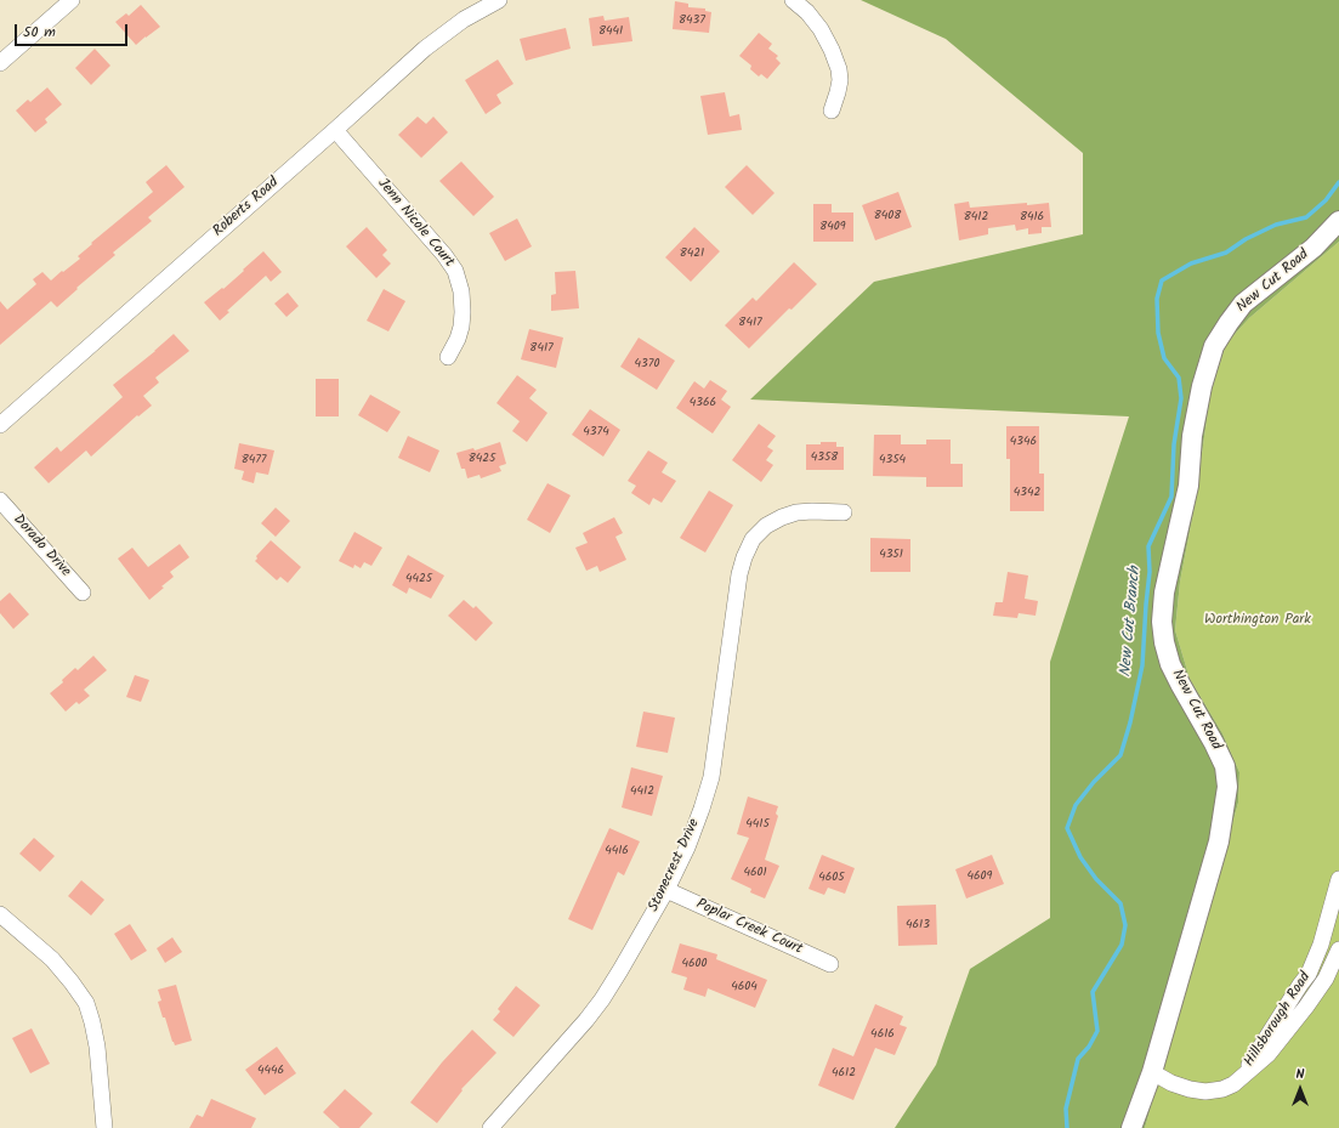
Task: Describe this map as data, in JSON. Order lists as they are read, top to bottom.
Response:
{
  "streets": {
    "street": [
      "Roberts Road",
      "Jenn Nicole Court",
      "New Cut Road",
      "Dorado Drive",
      "Stonecrest Drive",
      "Poplar Creek Court",
      "Hillsborough Road"
    ]
  },
  "crossings": [
    ["Roberts Road", "Jenn Nicole Court"],
    ["New Cut Road", "Hillsborough Road"],
    ["Stonecrest Drive", "Poplar Creek Court"]
  ],
  "water": ["New Cut Branch"],
  "parks": ["Worthington Park"],
  "house_numbers": [
    "8437",
    "8441",
    "8408",
    "8412",
    "8416",
    "8409",
    "8421",
    "8417",
    "8417",
    "4370",
    "4366",
    "4374",
    "4346",
    "4358",
    "8425",
    "8477",
    "4354",
    "4342",
    "4351",
    "4425",
    "4412",
    "4415",
    "4416",
    "4601",
    "4609",
    "4605",
    "4613",
    "4600",
    "4604",
    "4616",
    "4446",
    "4612"
  ],
  "scale_bar": "50 m",
  "north": "top"
}
